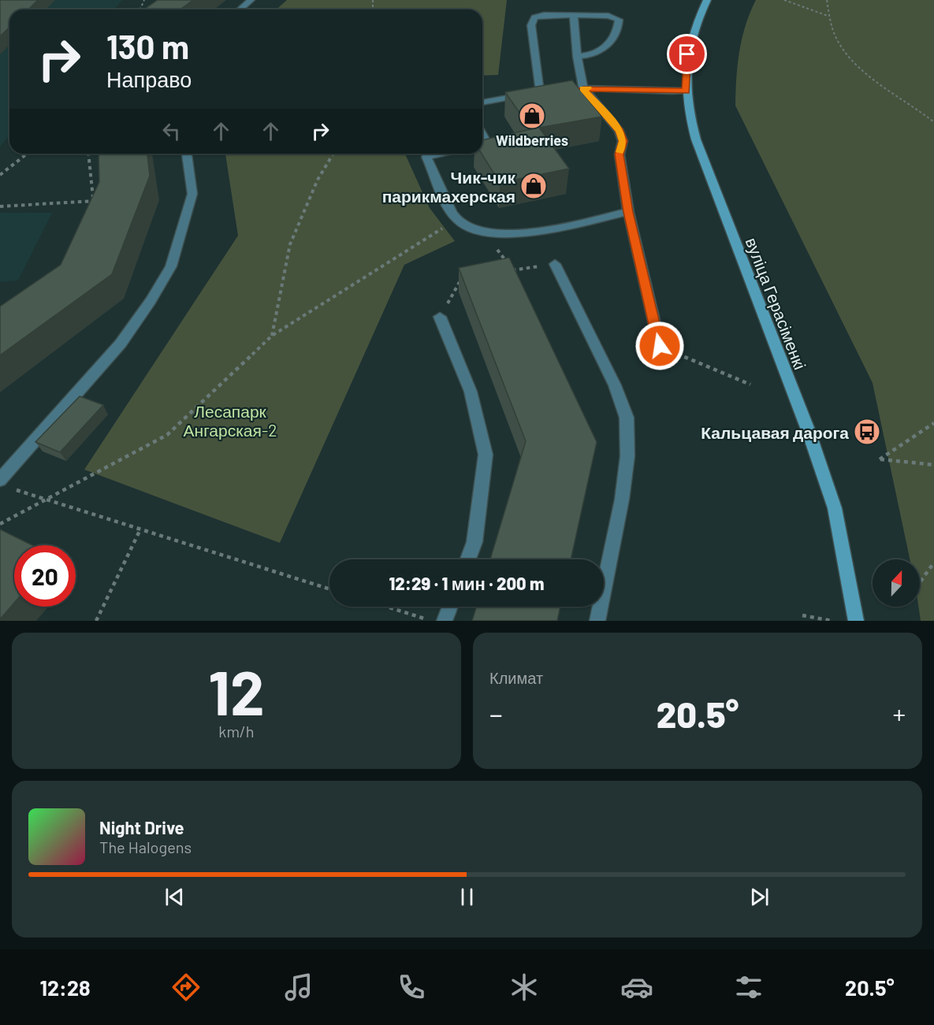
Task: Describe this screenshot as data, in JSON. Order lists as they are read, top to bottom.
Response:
{
  "streets": {
    "street": ["вуліца Герасіменкі"]
  },
  "parks": ["Лесапарк Ангарская-2"],
  "places": {
    "shop": ["Wildberries", "Чик-чик парикмахерская"],
    "bus stop": ["Кальцавая дарога"]
  },
  "north": "top",
  "page": {
    "turn": ["130 m", "Направо"],
    "limit": "20",
    "trip": "12:29 · 1 мин · 200 m",
    "tile": [
      ["12", "km/h"],
      "Климат"
    ],
    "heat": ["−", "20.5°", "+"],
    "song": ["Night Drive", "The Halogens"],
    "tabs": ["12:28", "20.5°"]
  }
}
